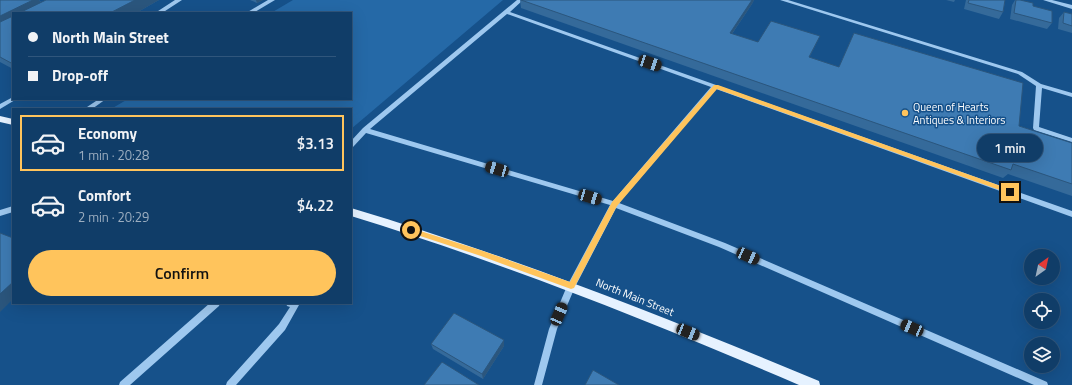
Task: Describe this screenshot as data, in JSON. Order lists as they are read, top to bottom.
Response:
{
  "streets": {
    "main road": ["North Main Street"]
  },
  "places": ["Queen of Hearts Antiques & Interiors"],
  "north": "top right",
  "page": {
    "banner": ["North Main Street", "Drop-off"],
    "list": [
      {
        "name": "Economy",
        "note": "1 min · 20:28",
        "value": "$3.13"
      },
      {
        "name": "Comfort",
        "note": "2 min · 20:29",
        "value": "$4.22"
      }
    ],
    "bubble": "1 min",
    "buttons": "Confirm"
  }
}
